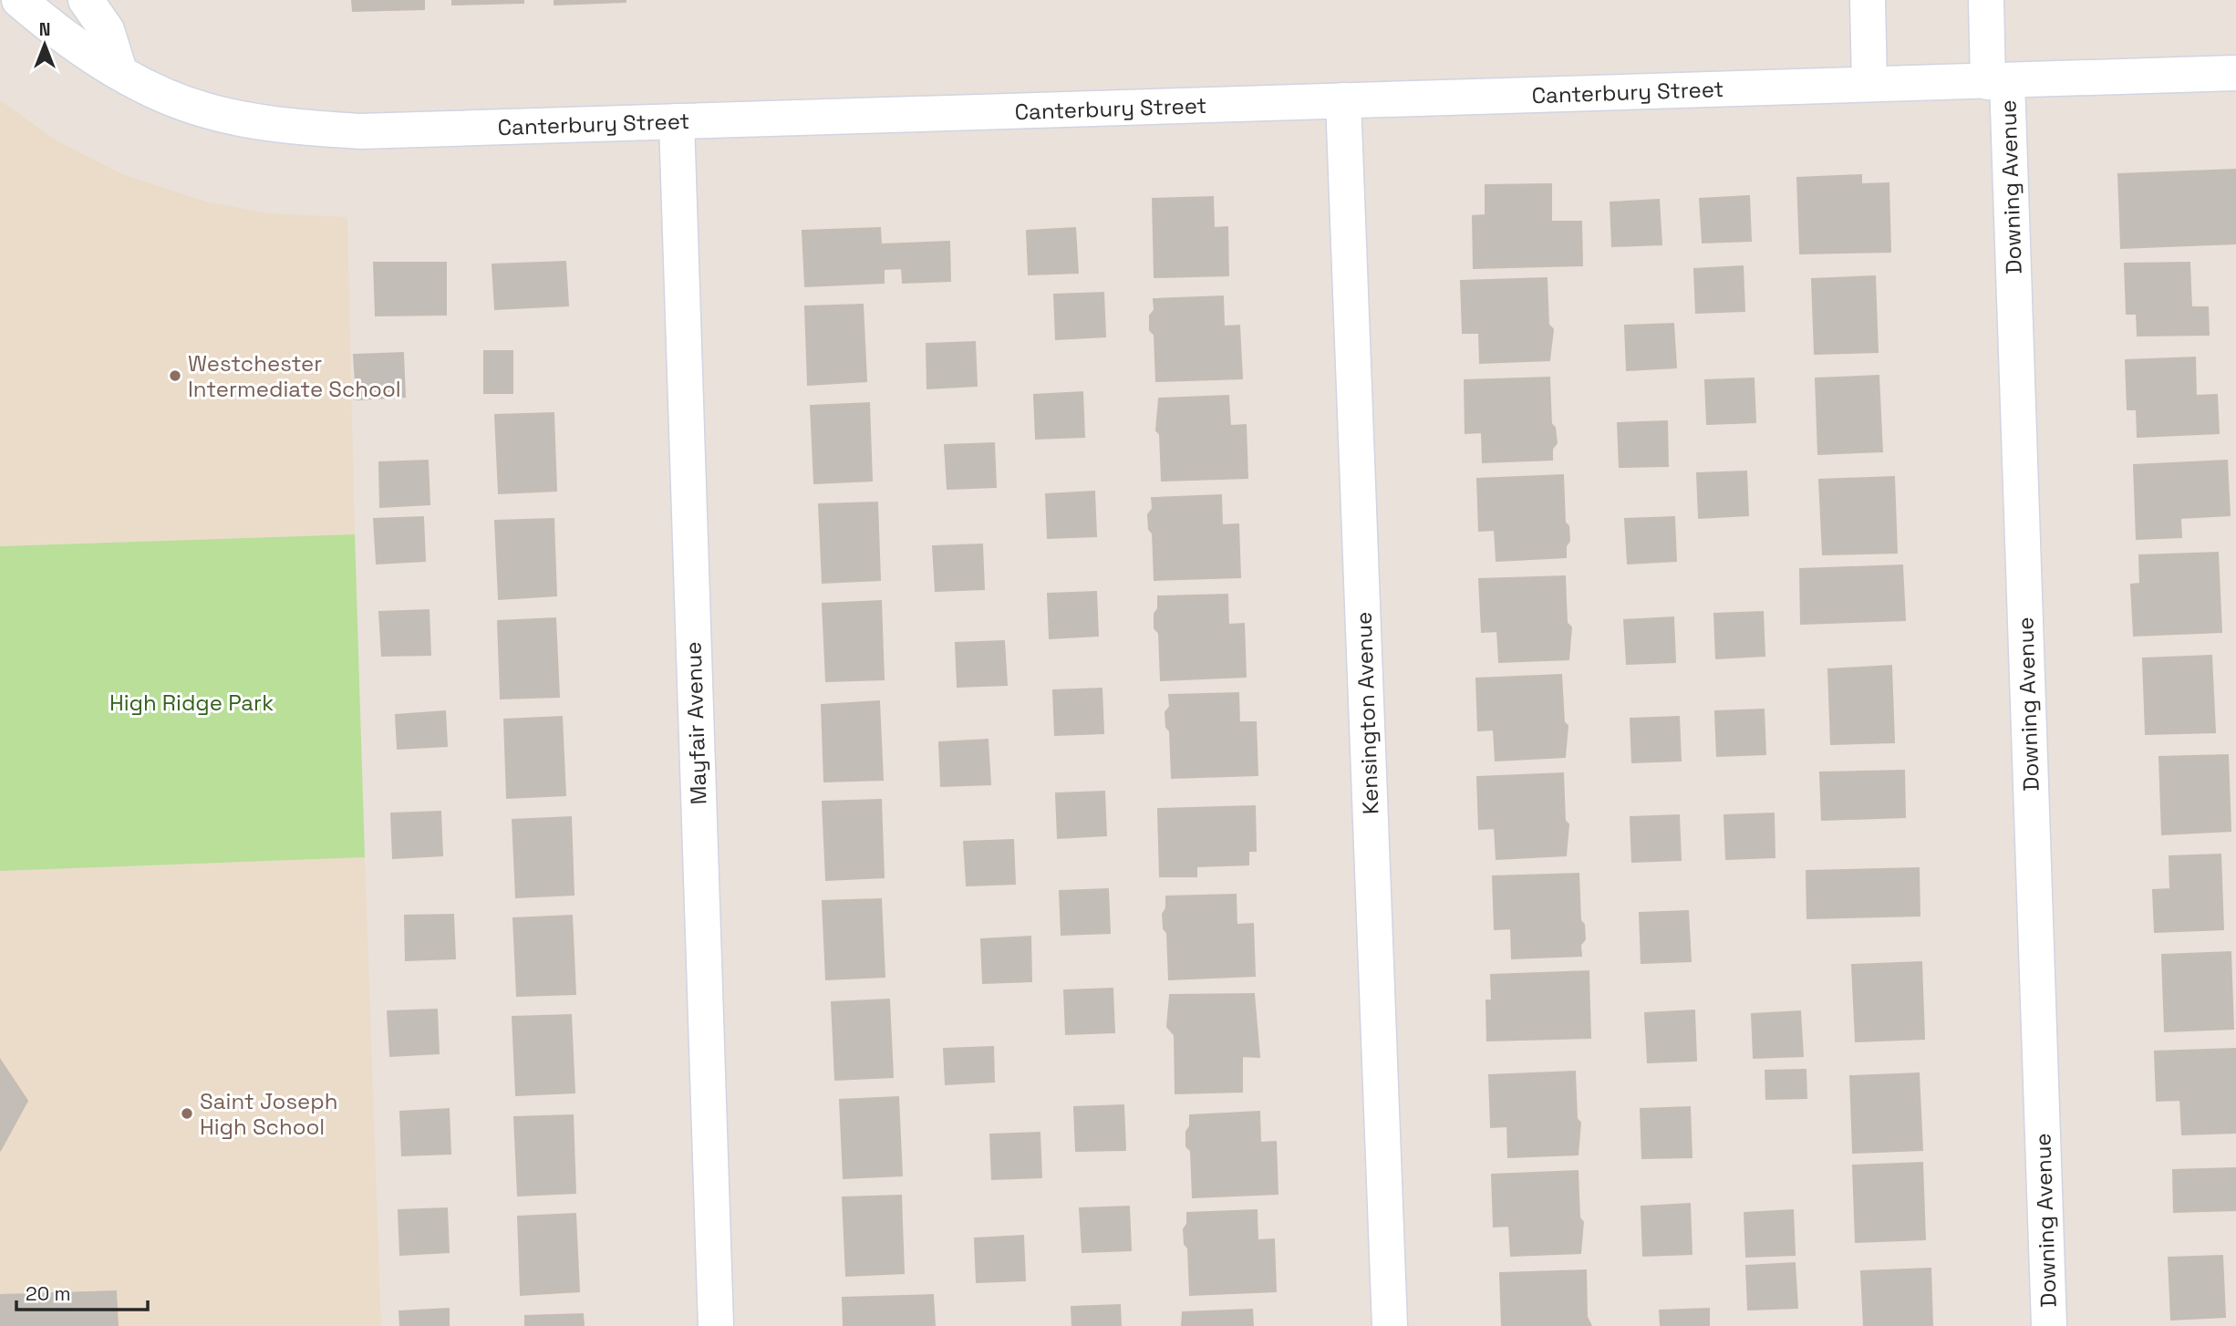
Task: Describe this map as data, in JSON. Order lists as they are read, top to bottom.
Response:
{
  "streets": {
    "street": [
      "Canterbury Street",
      "Downing Avenue",
      "Kensington Avenue",
      "Mayfair Avenue"
    ]
  },
  "crossings": [
    ["Canterbury Street", "Downing Avenue"],
    ["Canterbury Street", "Kensington Avenue"],
    ["Canterbury Street", "Mayfair Avenue"]
  ],
  "parks": ["High Ridge Park"],
  "places": ["Westchester Intermediate School", "Saint Joseph High School"],
  "scale_bar": "20 m",
  "north": "top"
}
